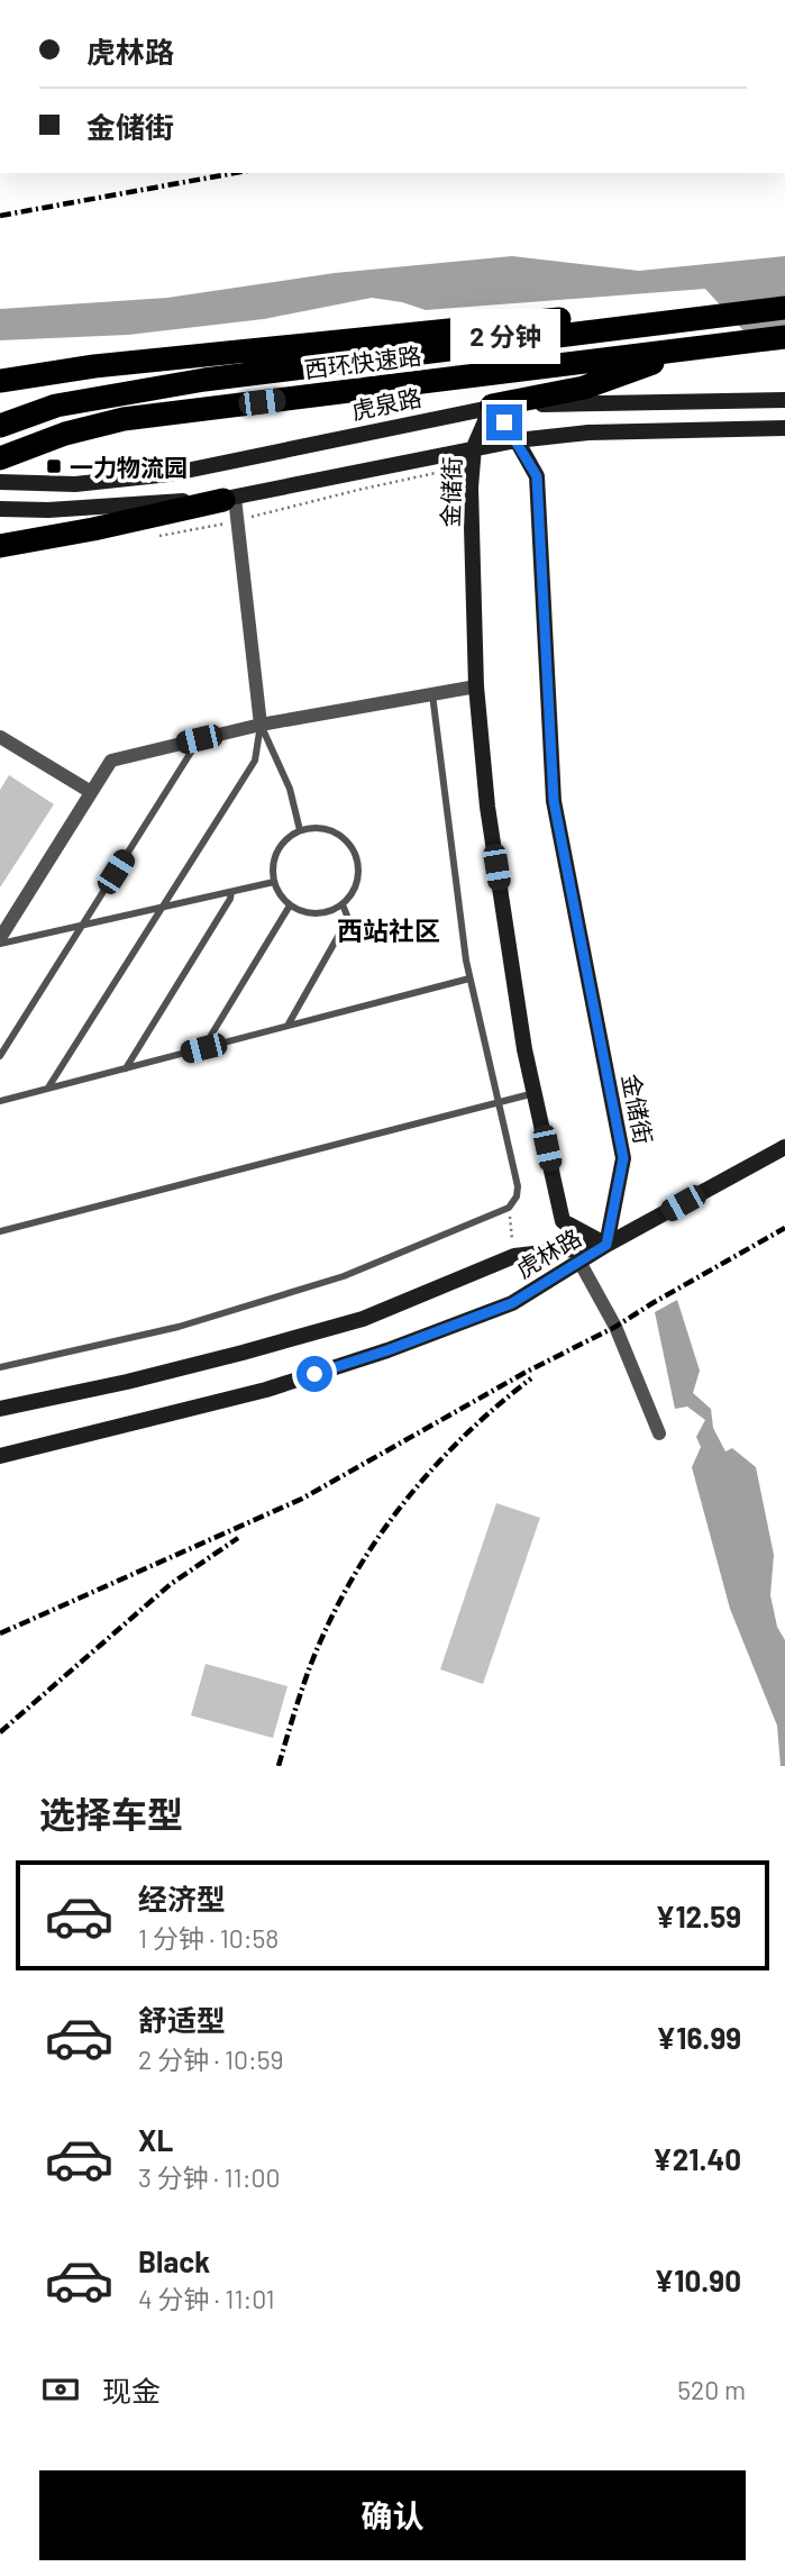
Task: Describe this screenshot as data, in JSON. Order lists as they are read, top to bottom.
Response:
{
  "streets": {
    "highway": ["西环快速路"],
    "street": ["虎泉路", "金储街", "虎林路"]
  },
  "crossings": [
    ["虎泉路", "金储街"],
    ["金储街", "虎林路"]
  ],
  "districts": ["西站社区"],
  "places": {
    "transit": ["一力物流园"]
  },
  "page": {
    "banner": ["虎林路", "金储街"],
    "bubble": "2 分钟",
    "heading": "选择车型",
    "list": [
      {
        "name": "经济型",
        "note": "1 分钟 · 10:58",
        "value": "¥12.59"
      },
      {
        "name": "舒适型",
        "note": "2 分钟 · 10:59",
        "value": "¥16.99"
      },
      {
        "name": "XL",
        "note": "3 分钟 · 11:00",
        "value": "¥21.40"
      },
      {
        "name": "Black",
        "note": "4 分钟 · 11:01",
        "value": "¥10.90"
      }
    ],
    "pay": ["现金", "520 m"],
    "buttons": "确认"
  }
}
